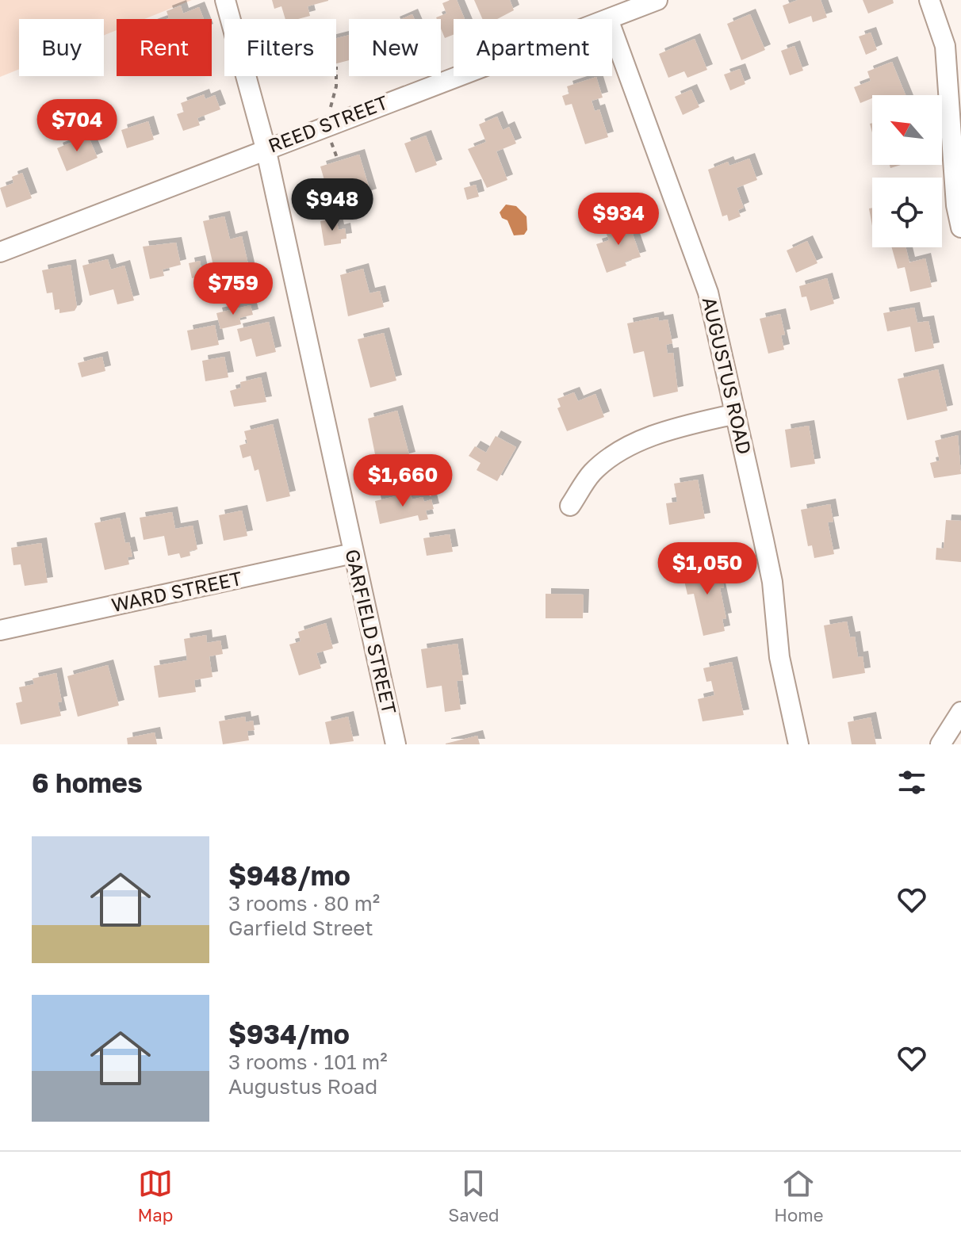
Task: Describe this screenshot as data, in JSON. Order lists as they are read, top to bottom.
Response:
{
  "streets": {
    "street": [
      "REED STREET",
      "AUGUSTUS ROAD",
      "WARD STREET",
      "GARFIELD STREET"
    ]
  },
  "crossings": [
    ["REED STREET", "GARFIELD STREET"],
    ["WARD STREET", "GARFIELD STREET"]
  ],
  "north": "top left",
  "page": {
    "chip": [
      "Buy",
      "Rent",
      "Filters",
      "New",
      "Apartment"
    ],
    "price": [
      "$704",
      "$948",
      "$934",
      "$759",
      "$1,660",
      "$1,050"
    ],
    "heading": "6 homes",
    "list": [
      {
        "name": "$948/mo",
        "note": "3 rooms · 80 m² · Garfield Street"
      },
      {
        "name": "$934/mo",
        "note": "3 rooms · 101 m² · Augustus Road"
      }
    ],
    "tabs": ["Map", "Saved", "Home"]
  }
}
